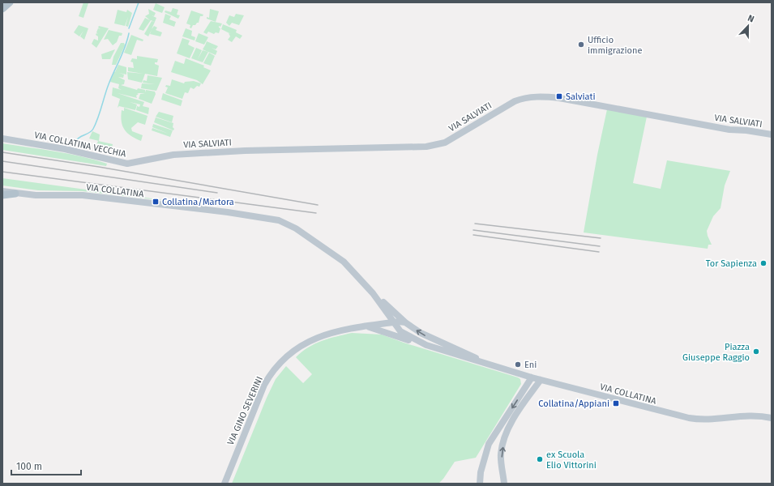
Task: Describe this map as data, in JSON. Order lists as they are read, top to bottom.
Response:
{
  "streets": {
    "street": [
      "VIA SALVIATI",
      "VIA COLLATINA VECCHIA",
      "VIA COLLATINA",
      "VIA GINO SEVERINI"
    ]
  },
  "crossings": [
    ["VIA SALVIATI", "VIA COLLATINA VECCHIA"],
    ["VIA COLLATINA", "VIA GINO SEVERINI"]
  ],
  "places": {
    "other": [
      "Ufficio immigrazione",
      "Tor Sapienza",
      "Piazza Giuseppe Raggio",
      "Eni",
      "ex Scuola Elio Vittorini"
    ],
    "transit": ["Salviati", "Collatina/Martora", "Collatina/Appiani"]
  },
  "scale_bar": "100 m",
  "north": "top"
}
